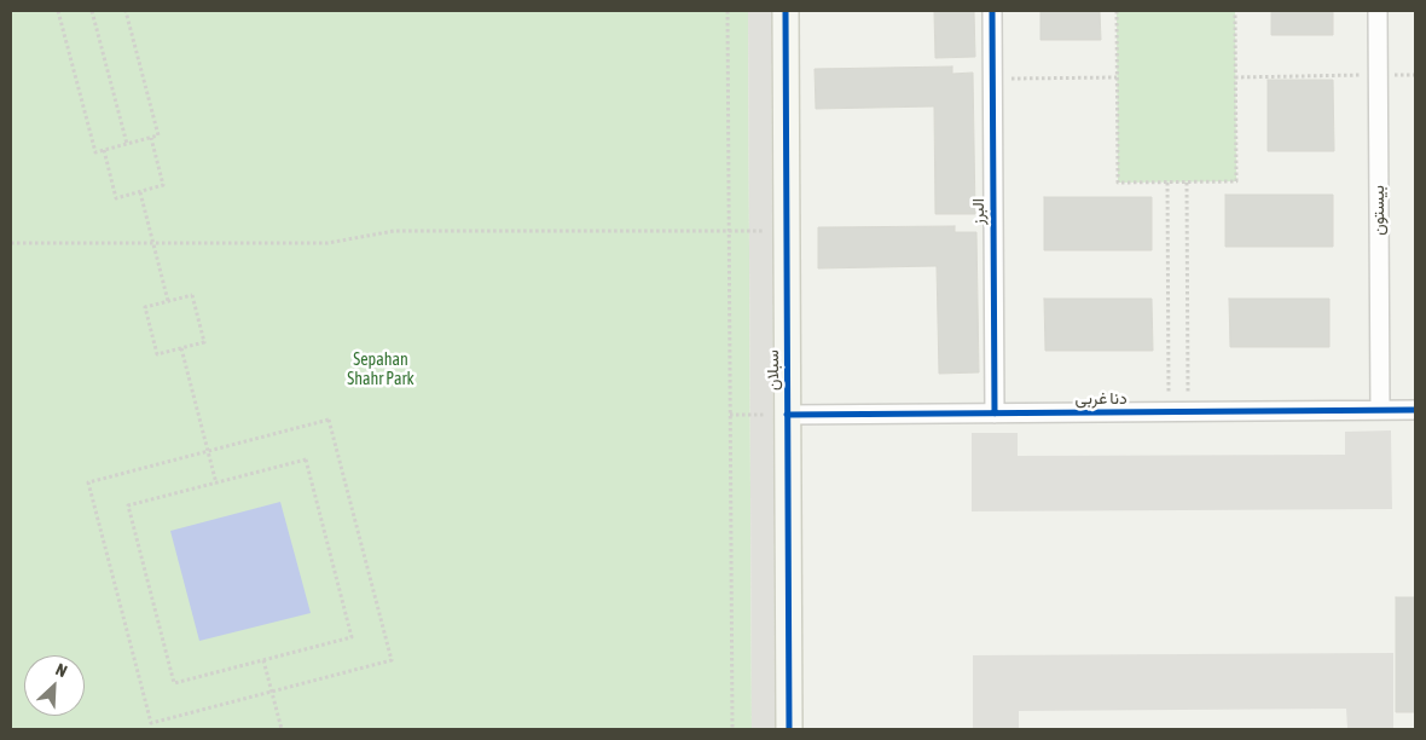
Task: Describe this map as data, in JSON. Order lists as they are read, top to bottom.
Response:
{
  "streets": {
    "street": [
      "بیستون",
      "البرز",
      "سبلان",
      "دنا غربی"
    ]
  },
  "crossings": [
    ["بیستون", "دنا غربی"],
    ["البرز", "دنا غربی"],
    ["سبلان", "دنا غربی"]
  ],
  "parks": ["Sepahan Shahr Park"],
  "north": "top right"
}
